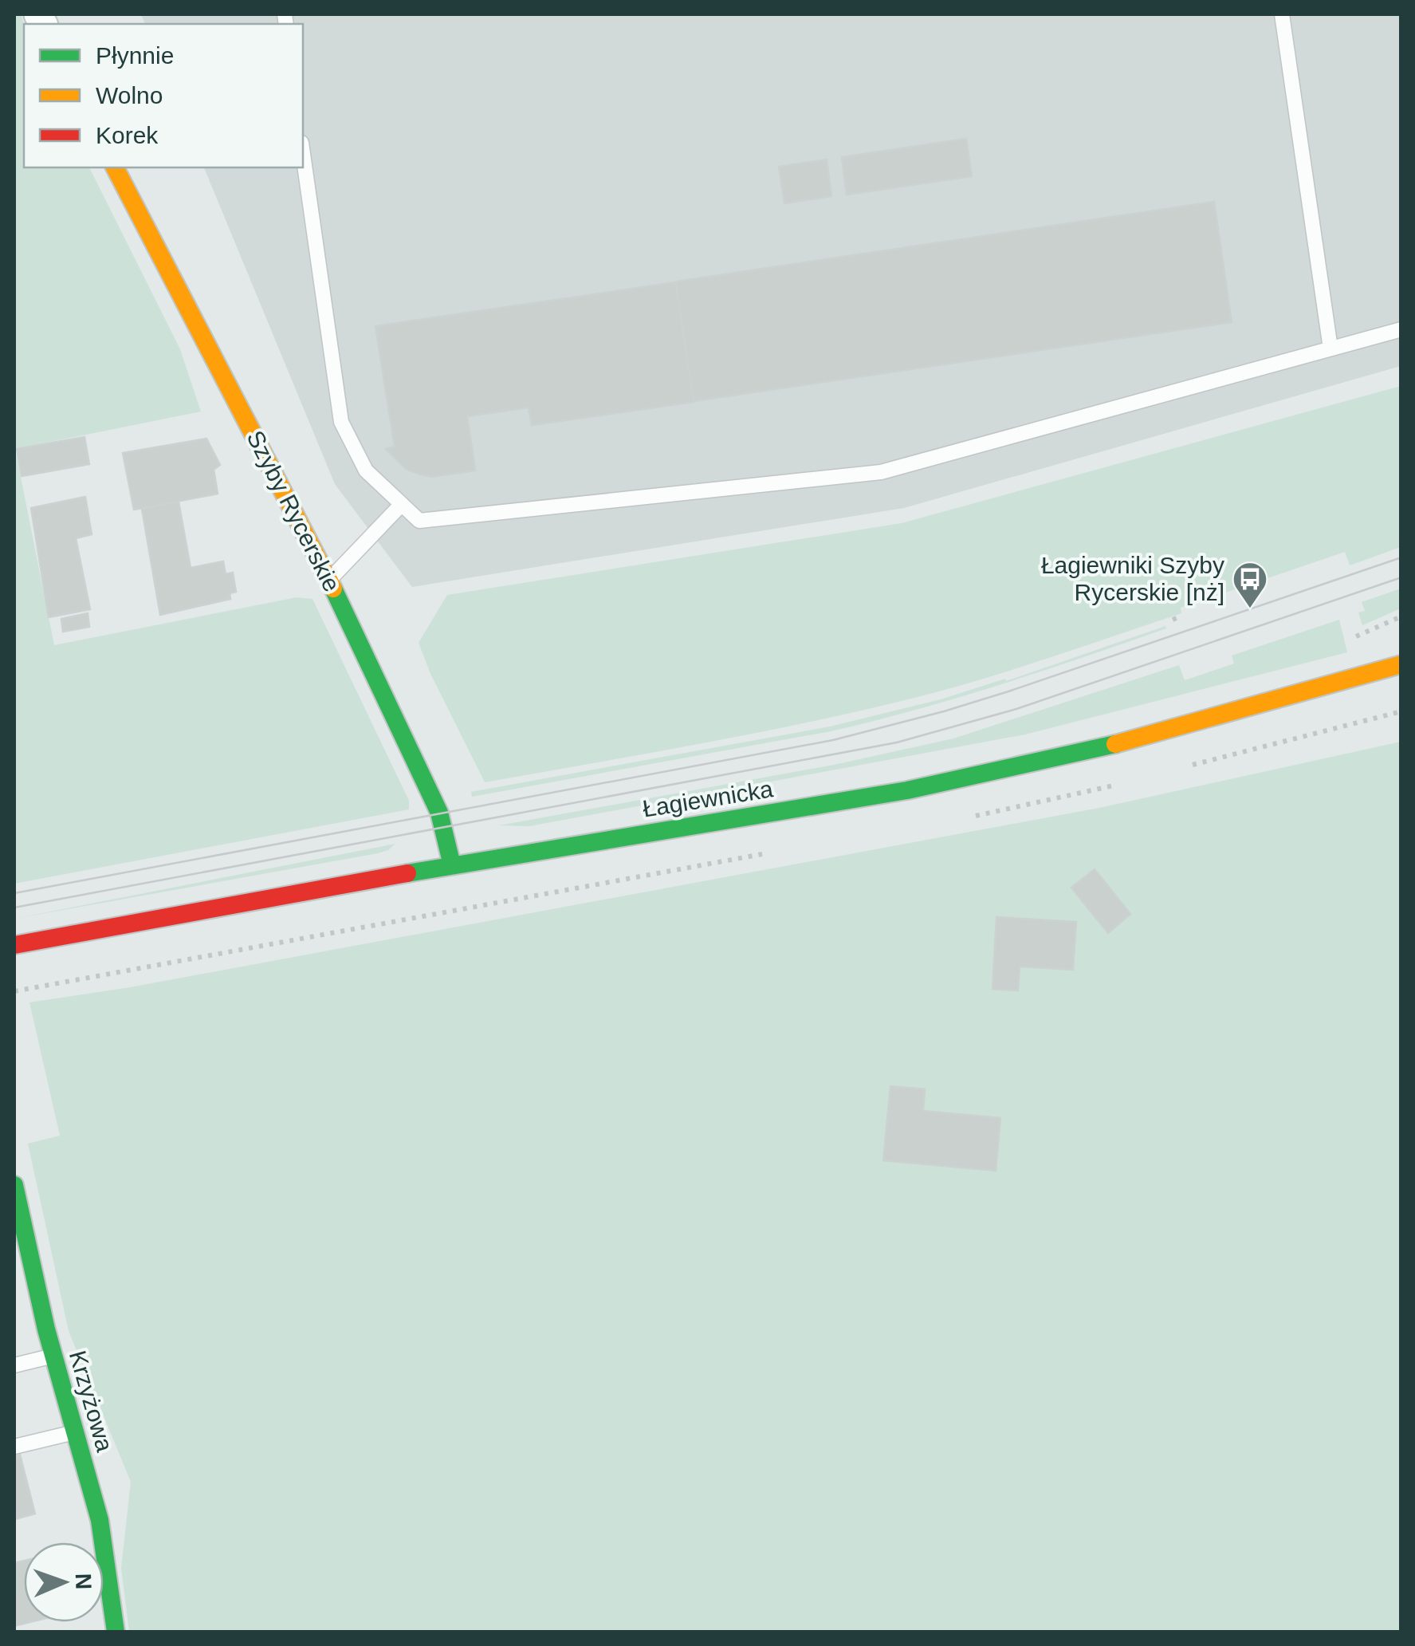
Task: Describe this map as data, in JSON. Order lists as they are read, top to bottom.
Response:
{
  "streets": {
    "main road": ["Szyby Rycerskie", "Łagiewnicka", "Krzyżowa"]
  },
  "crossings": [
    ["Szyby Rycerskie", "Łagiewnicka"]
  ],
  "places": {
    "bus stop": ["Łagiewniki Szyby Rycerskie [nż]"]
  },
  "legend": ["Płynnie", "Wolno", "Korek"],
  "north": "right"
}
